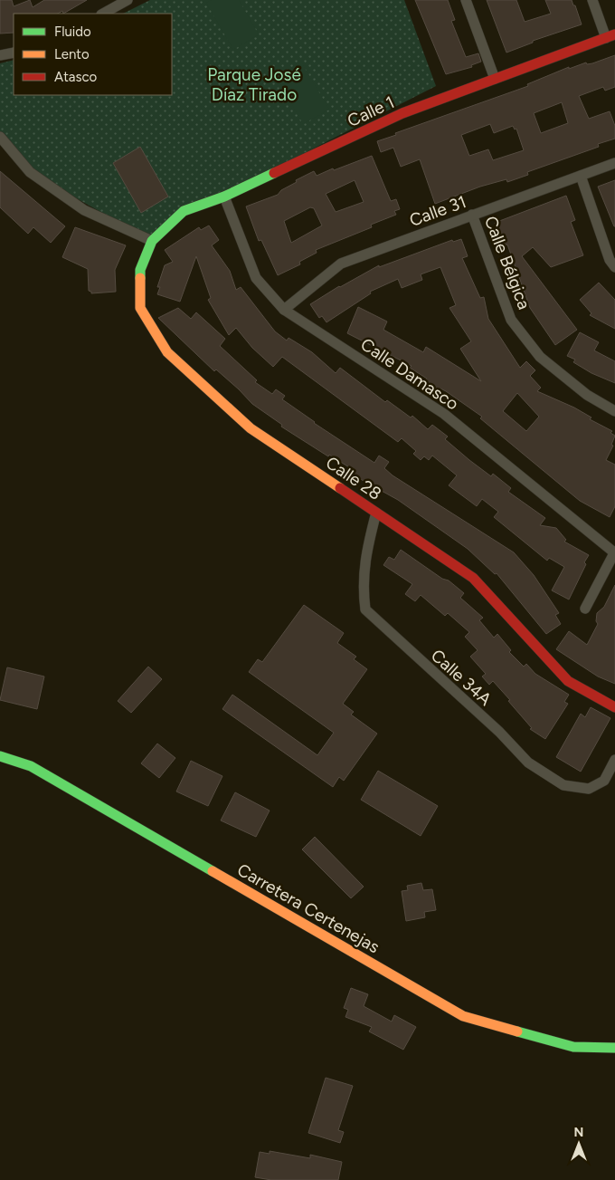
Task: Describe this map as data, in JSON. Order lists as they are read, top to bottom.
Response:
{
  "streets": {
    "street": [
      "Calle 1",
      "Calle 31",
      "Calle Bélgica",
      "Calle Damasco",
      "Calle 28",
      "Calle 34A",
      "Carretera Certenejas"
    ]
  },
  "crossings": [
    ["Calle 1", "Calle Damasco"],
    ["Calle 1", "Calle 28"],
    ["Calle 31", "Calle Bélgica"],
    ["Calle 31", "Calle Damasco"],
    ["Calle 28", "Calle 34A"]
  ],
  "parks": ["Parque José Díaz Tirado"],
  "legend": ["Fluido", "Lento", "Atasco"],
  "north": "top"
}
